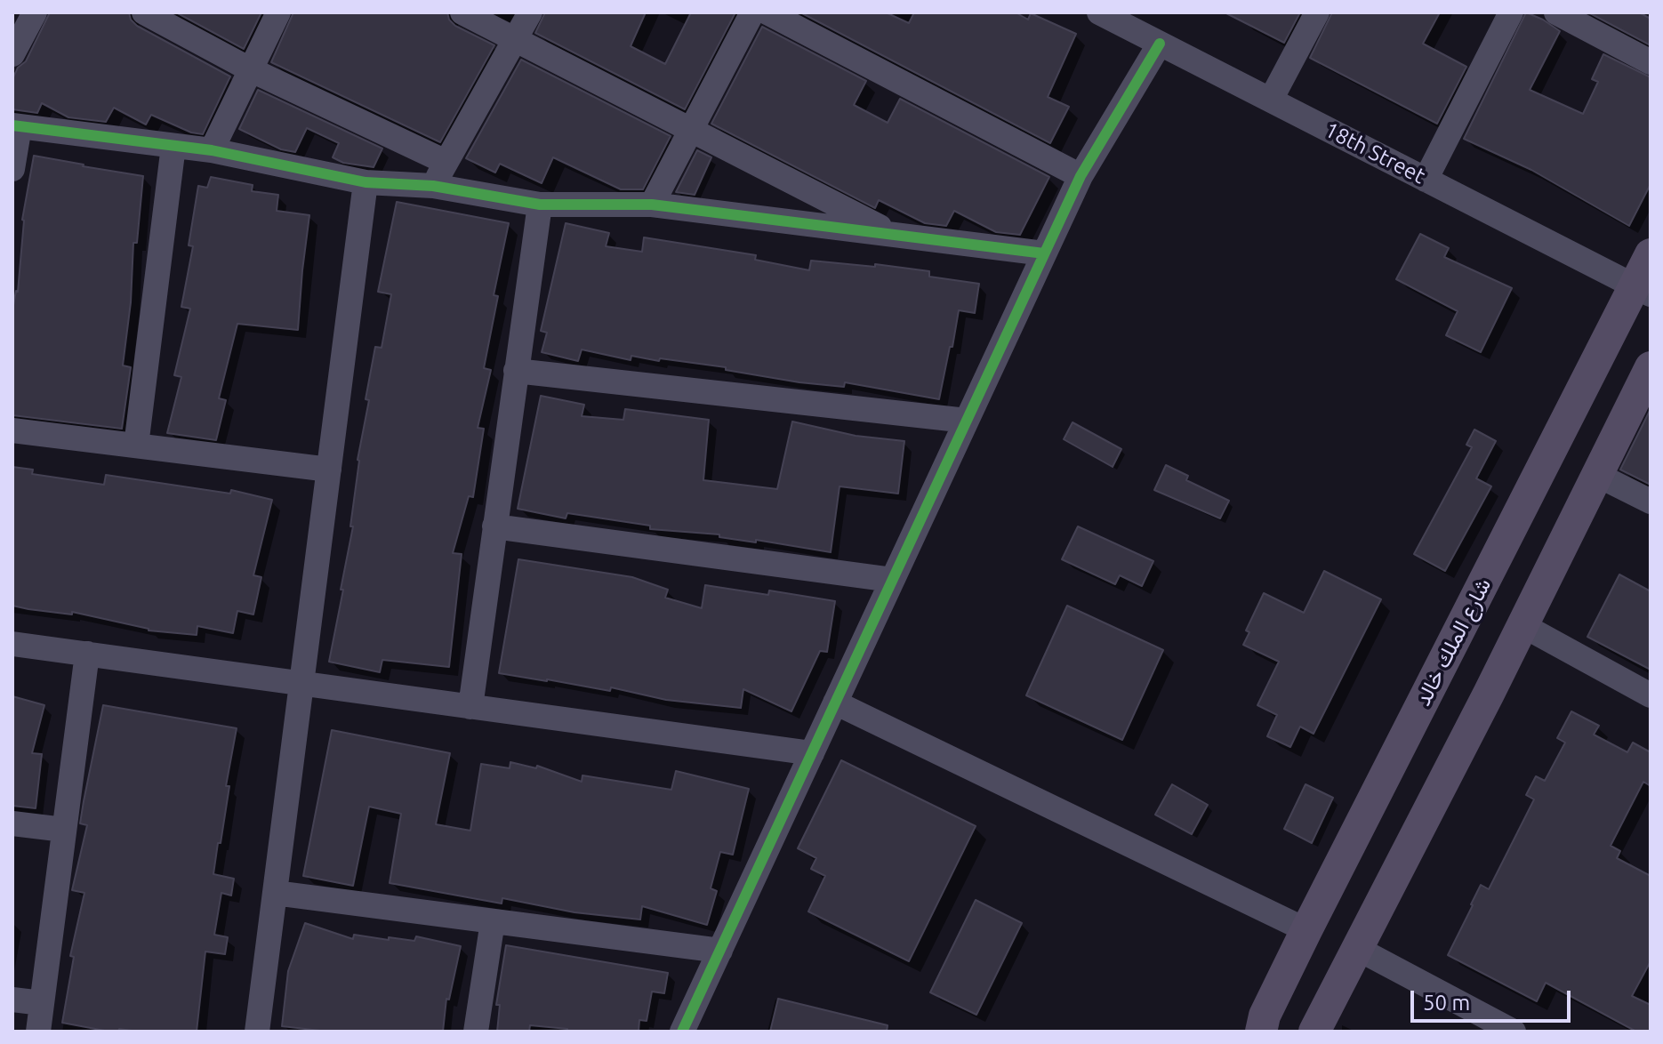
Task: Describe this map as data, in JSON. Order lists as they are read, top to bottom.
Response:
{
  "streets": {
    "main road": ["شارع الملك خالد"],
    "street": ["18th Street"]
  },
  "crossings": [
    ["18th Street", "شارع الملك خالد"]
  ],
  "scale_bar": "50 m"
}
